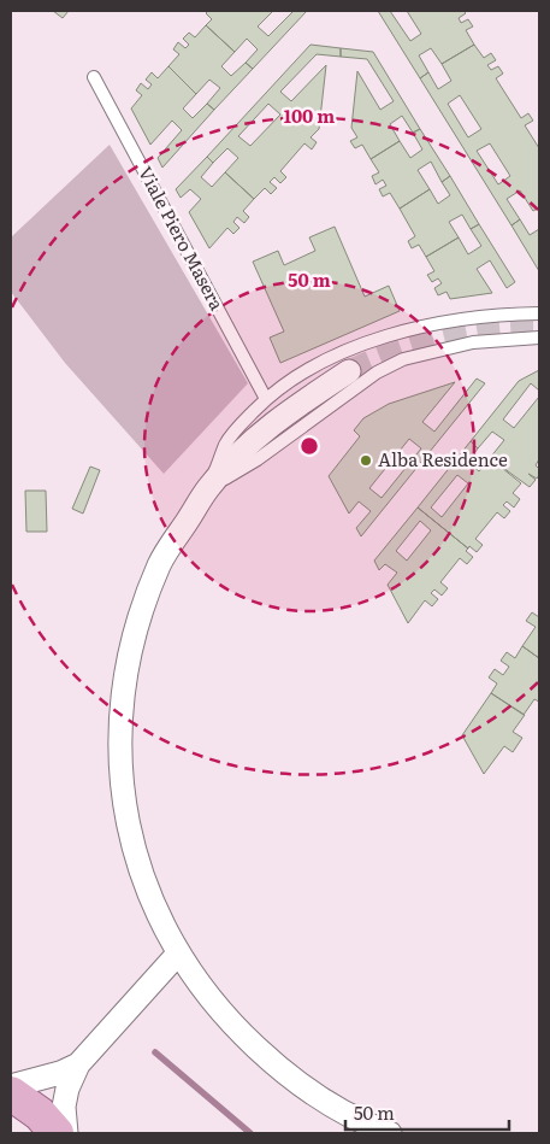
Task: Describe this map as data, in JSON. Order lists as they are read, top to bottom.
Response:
{
  "streets": {
    "lane": ["Viale Piero Masera"]
  },
  "places": ["Alba Residence"],
  "scale_bar": "50 m",
  "rings": ["100 m", "50 m"]
}
